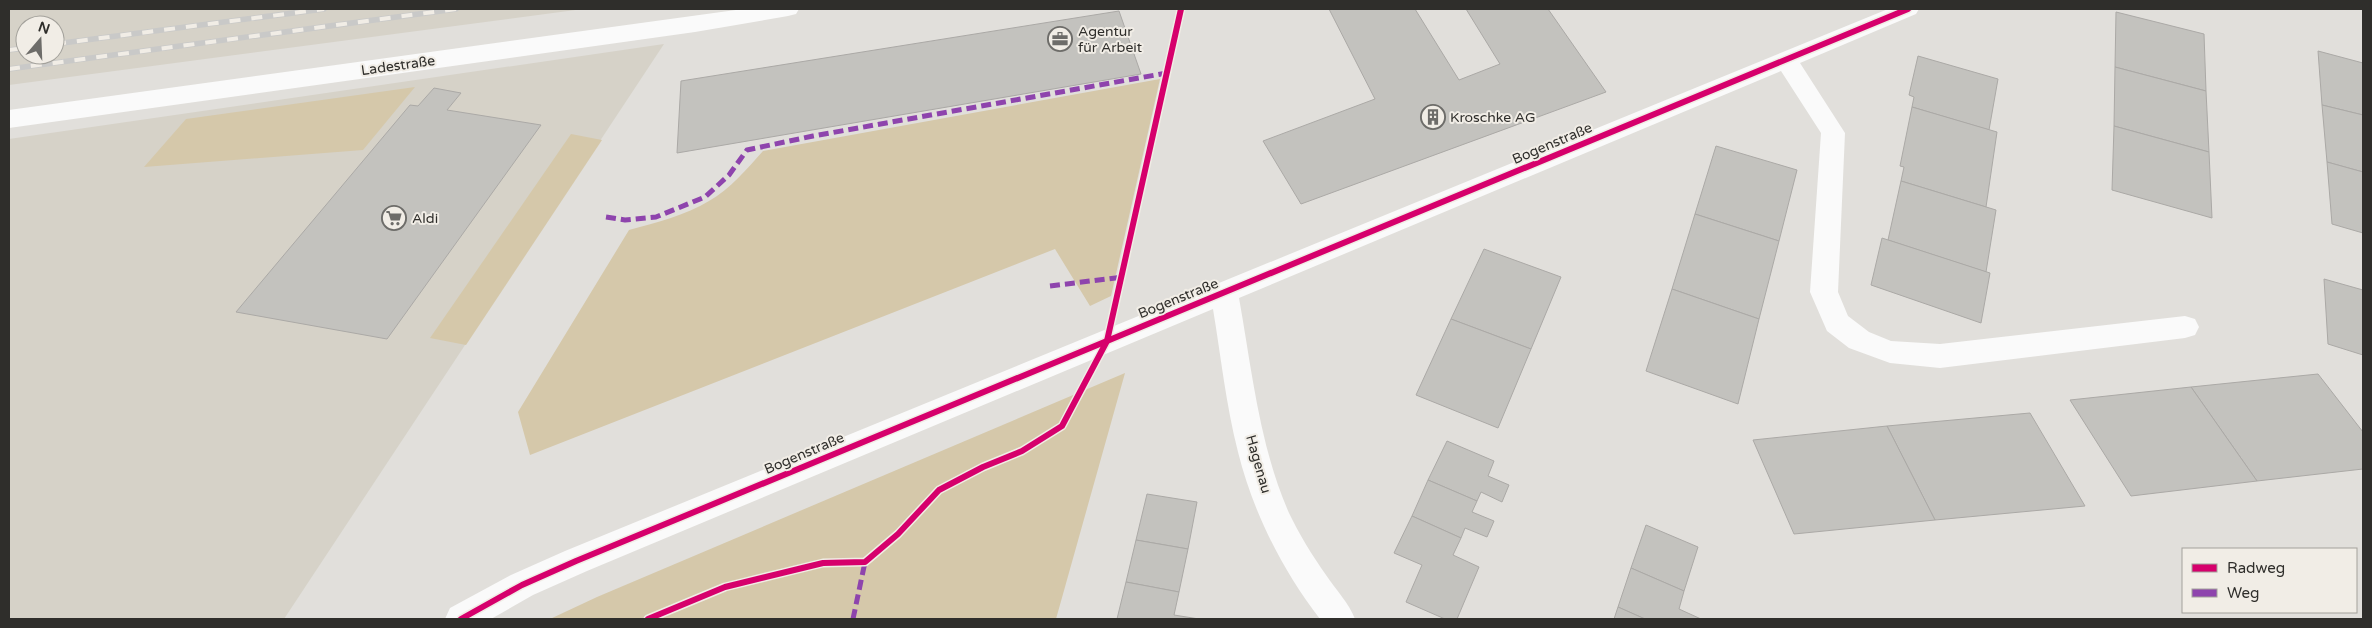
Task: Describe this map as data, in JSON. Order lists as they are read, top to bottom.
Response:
{
  "streets": {
    "street": ["Ladestraße", "Bogenstraße", "Hagenau"]
  },
  "crossings": [
    ["Bogenstraße", "Hagenau"]
  ],
  "places": {
    "office": ["Agentur für Arbeit"],
    "building": ["Kroschke AG"],
    "supermarket": ["Aldi"]
  },
  "legend": ["Radweg", "Weg"],
  "north": "top"
}
